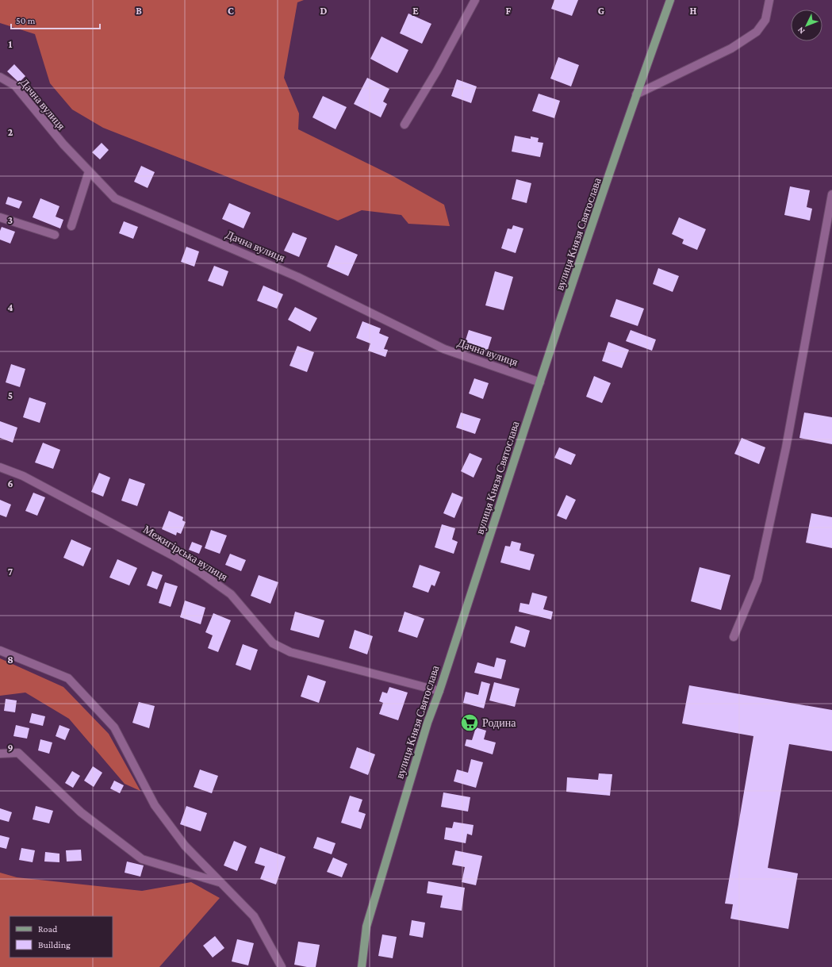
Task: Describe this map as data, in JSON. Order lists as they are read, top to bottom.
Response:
{
  "streets": {
    "main road": ["вулиця Князя Святослава"],
    "street": ["Дачна вулиця", "Межигірська вулиця"]
  },
  "crossings": [
    ["Дачна вулиця", "вулиця Князя Святослава"],
    ["вулиця Князя Святослава", "Межигірська вулиця"]
  ],
  "places": {
    "supermarket": ["Родина"]
  },
  "legend": ["Road", "Building"],
  "scale_bar": "50 m",
  "north": "bottom left",
  "grid": {
    "columns": [
      "B",
      "C",
      "D",
      "E",
      "F",
      "G",
      "H"
    ],
    "rows": [
      "1",
      "2",
      "3",
      "4",
      "5",
      "6",
      "7",
      "8",
      "9"
    ]
  }
}
